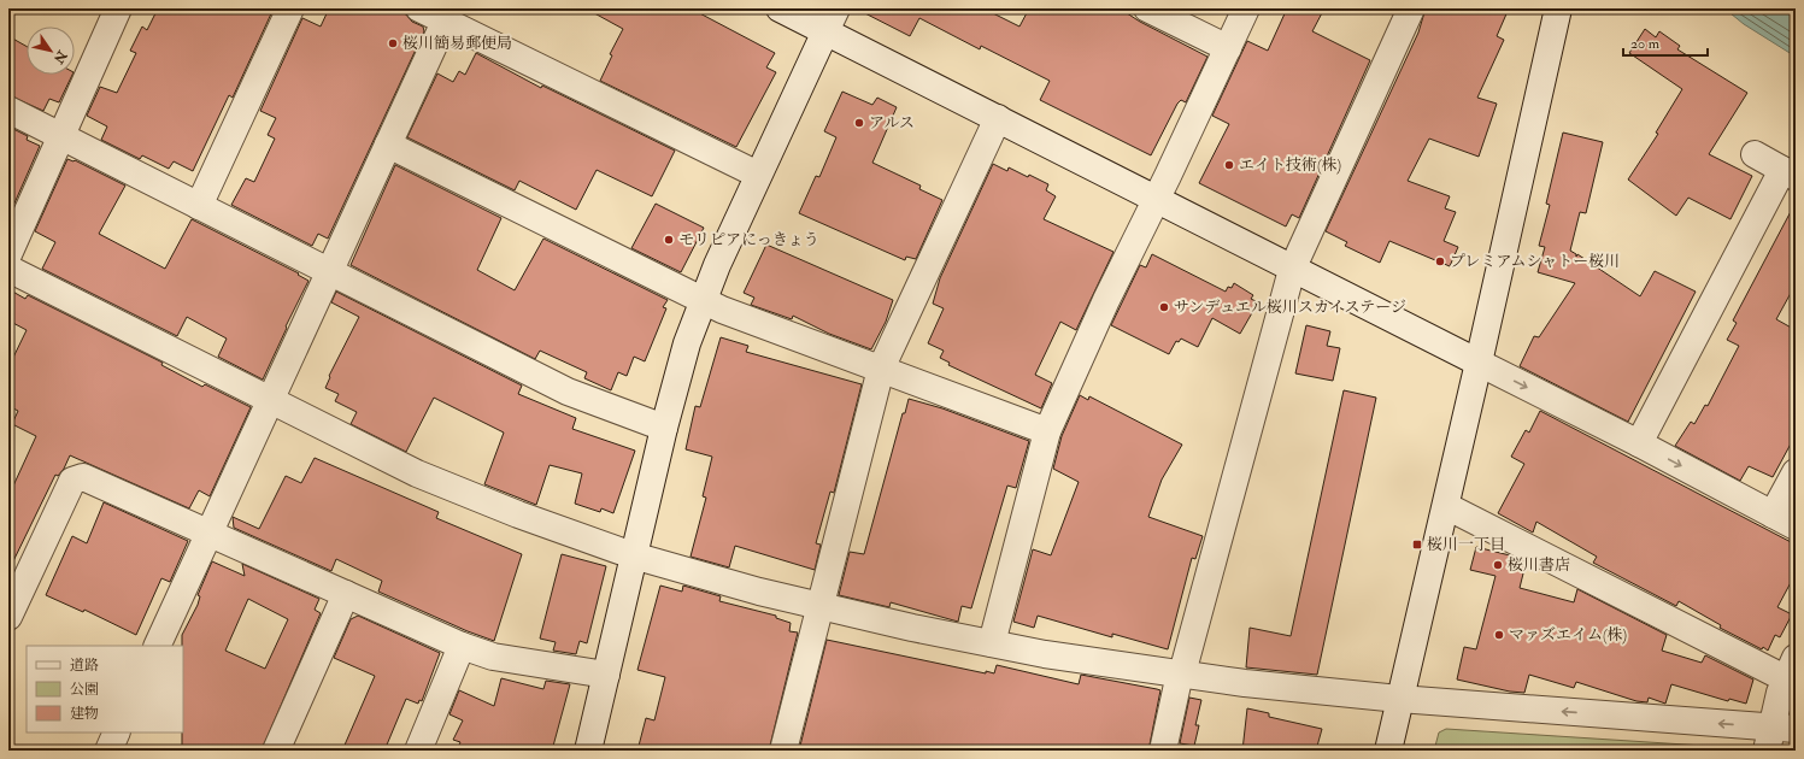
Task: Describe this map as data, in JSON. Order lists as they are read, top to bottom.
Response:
{
  "places": {
    "other": [
      "桜川簡易郵便局",
      "アルス",
      "エイト技術(株)",
      "モリピアにっきょう",
      "プレミアムシャトー桜川",
      "サンデュエル桜川スカイステージ",
      "桜川書店",
      "マァズエイム(株)"
    ],
    "transit": ["桜川一丁目"]
  },
  "legend": ["道路", "公園", "建物"],
  "scale_bar": "20 m",
  "north": "bottom right"
}
